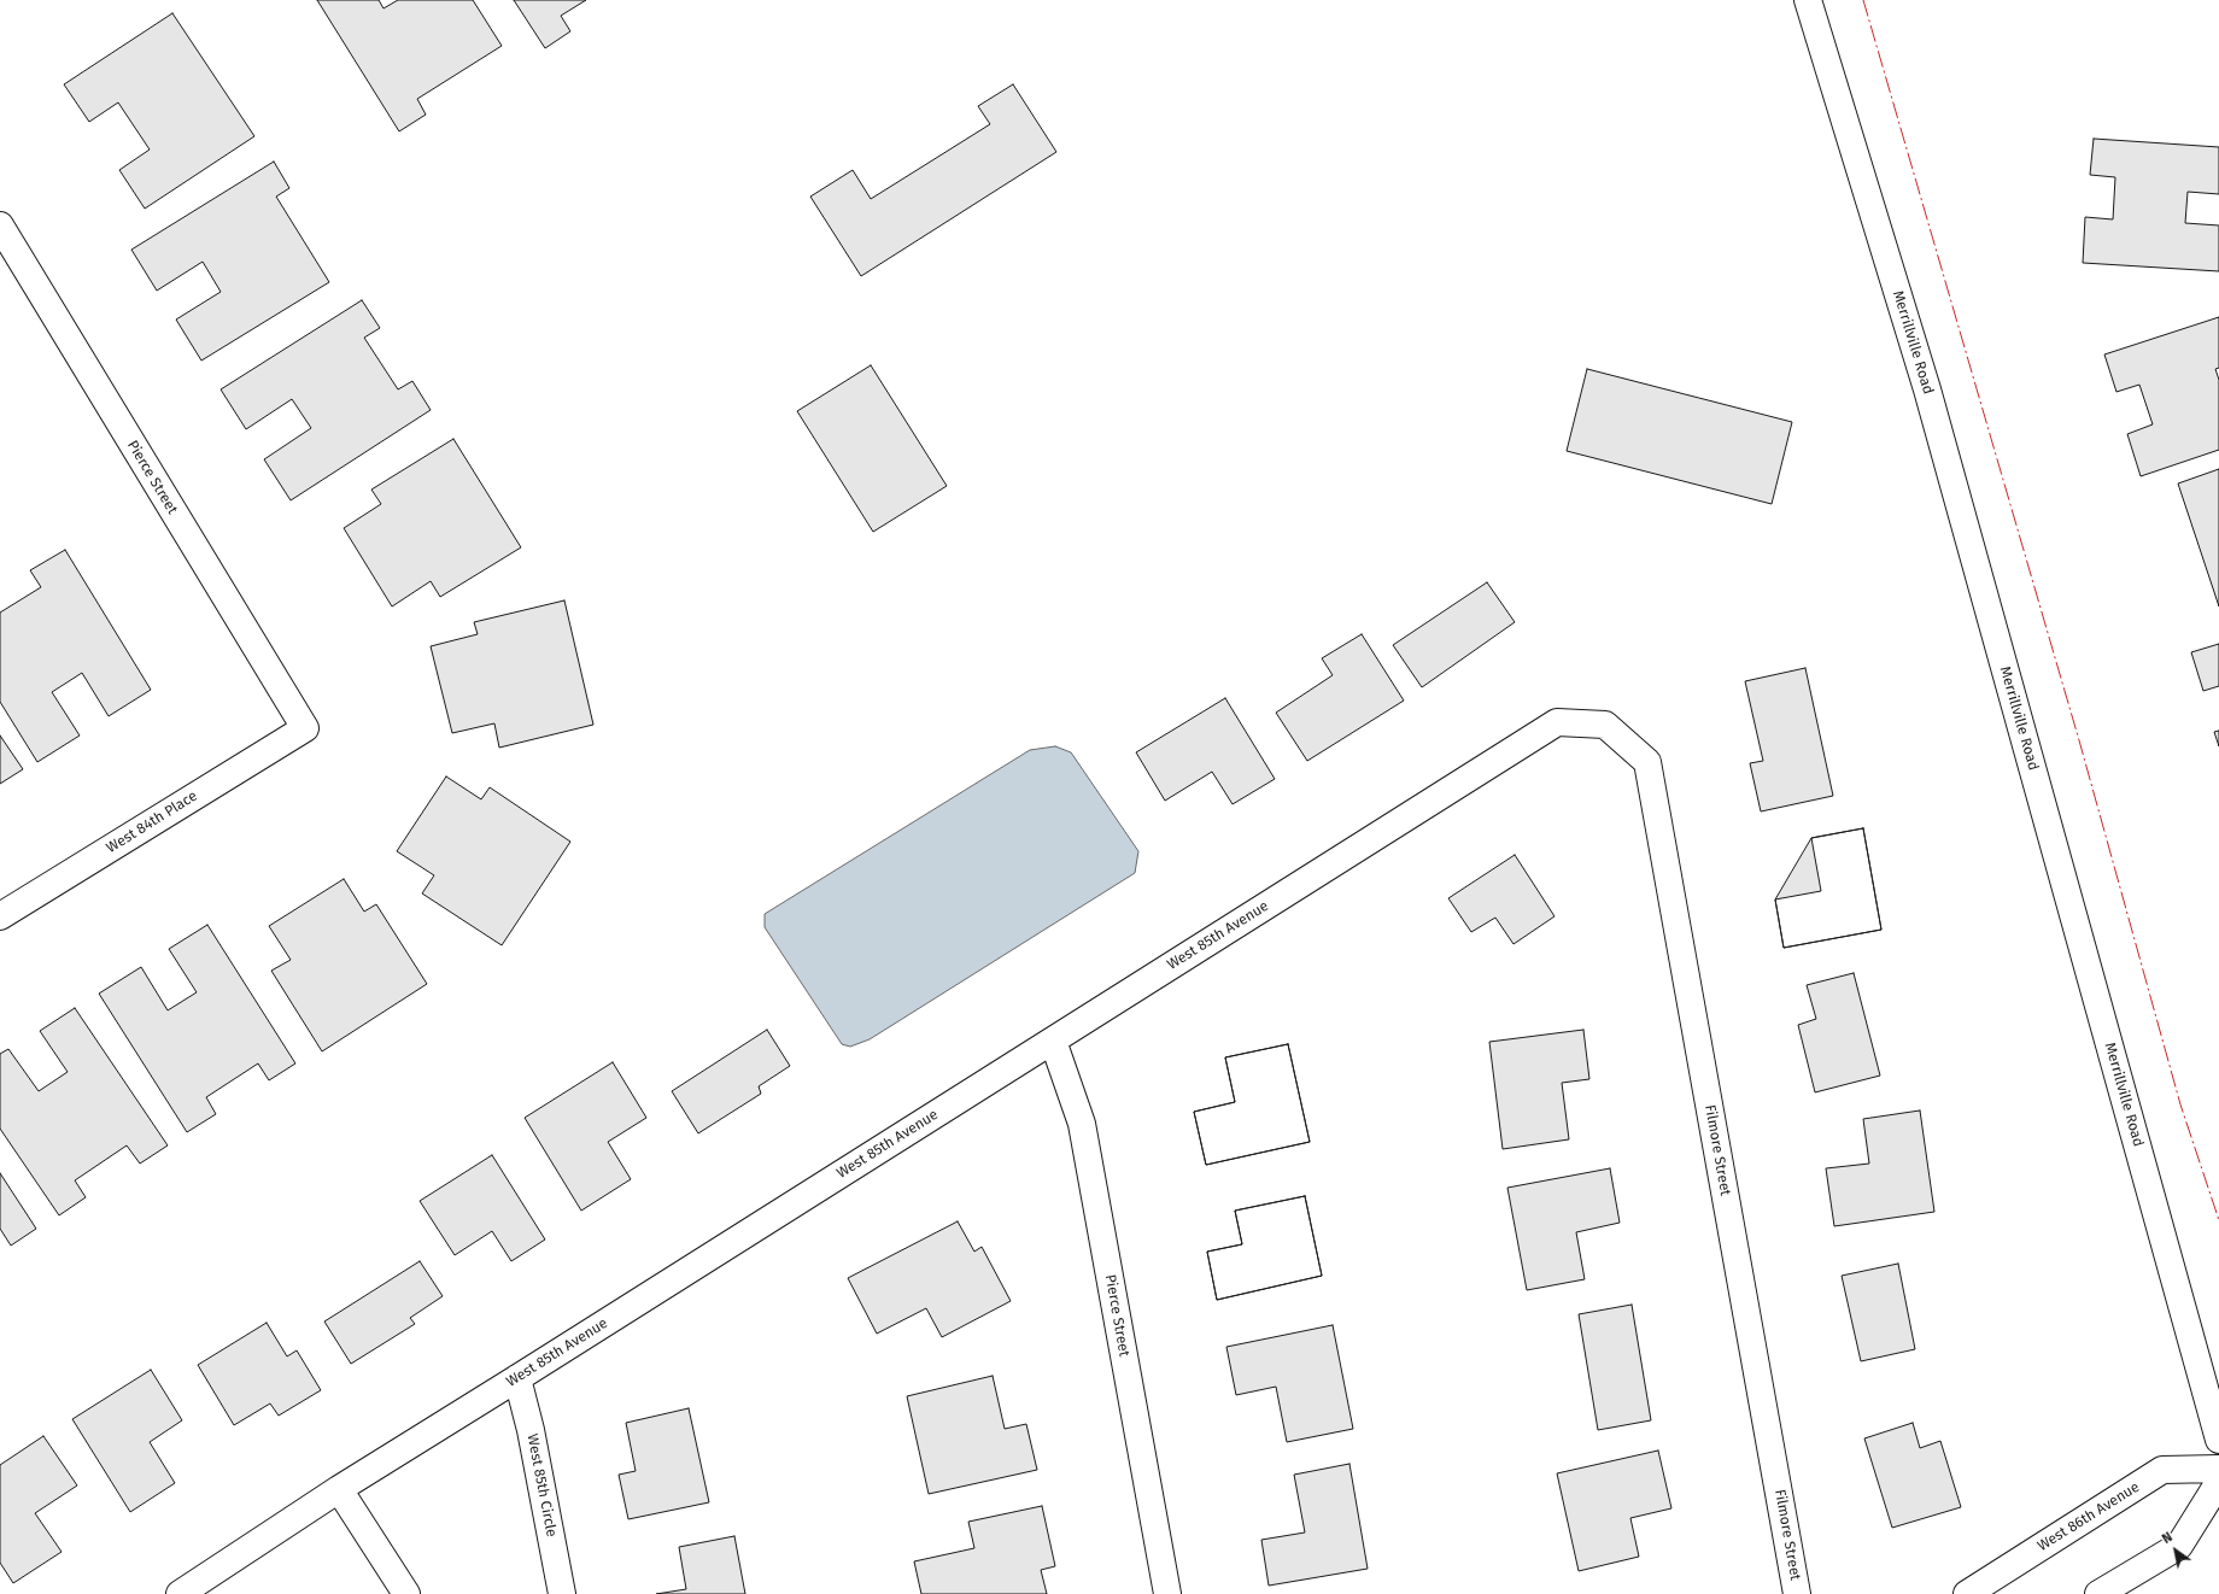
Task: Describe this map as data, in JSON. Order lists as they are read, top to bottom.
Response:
{
  "streets": {
    "street": [
      "Merrillville Road",
      "Pierce Street",
      "West 84th Place",
      "West 85th Avenue",
      "Filmore Street",
      "West 85th Circle",
      "West 86th Avenue"
    ]
  },
  "crossings": [
    ["Pierce Street", "West 84th Place"],
    ["Pierce Street", "West 85th Avenue"],
    ["West 85th Avenue", "Filmore Street"],
    ["West 85th Avenue", "West 85th Circle"]
  ],
  "north": "top left"
}
